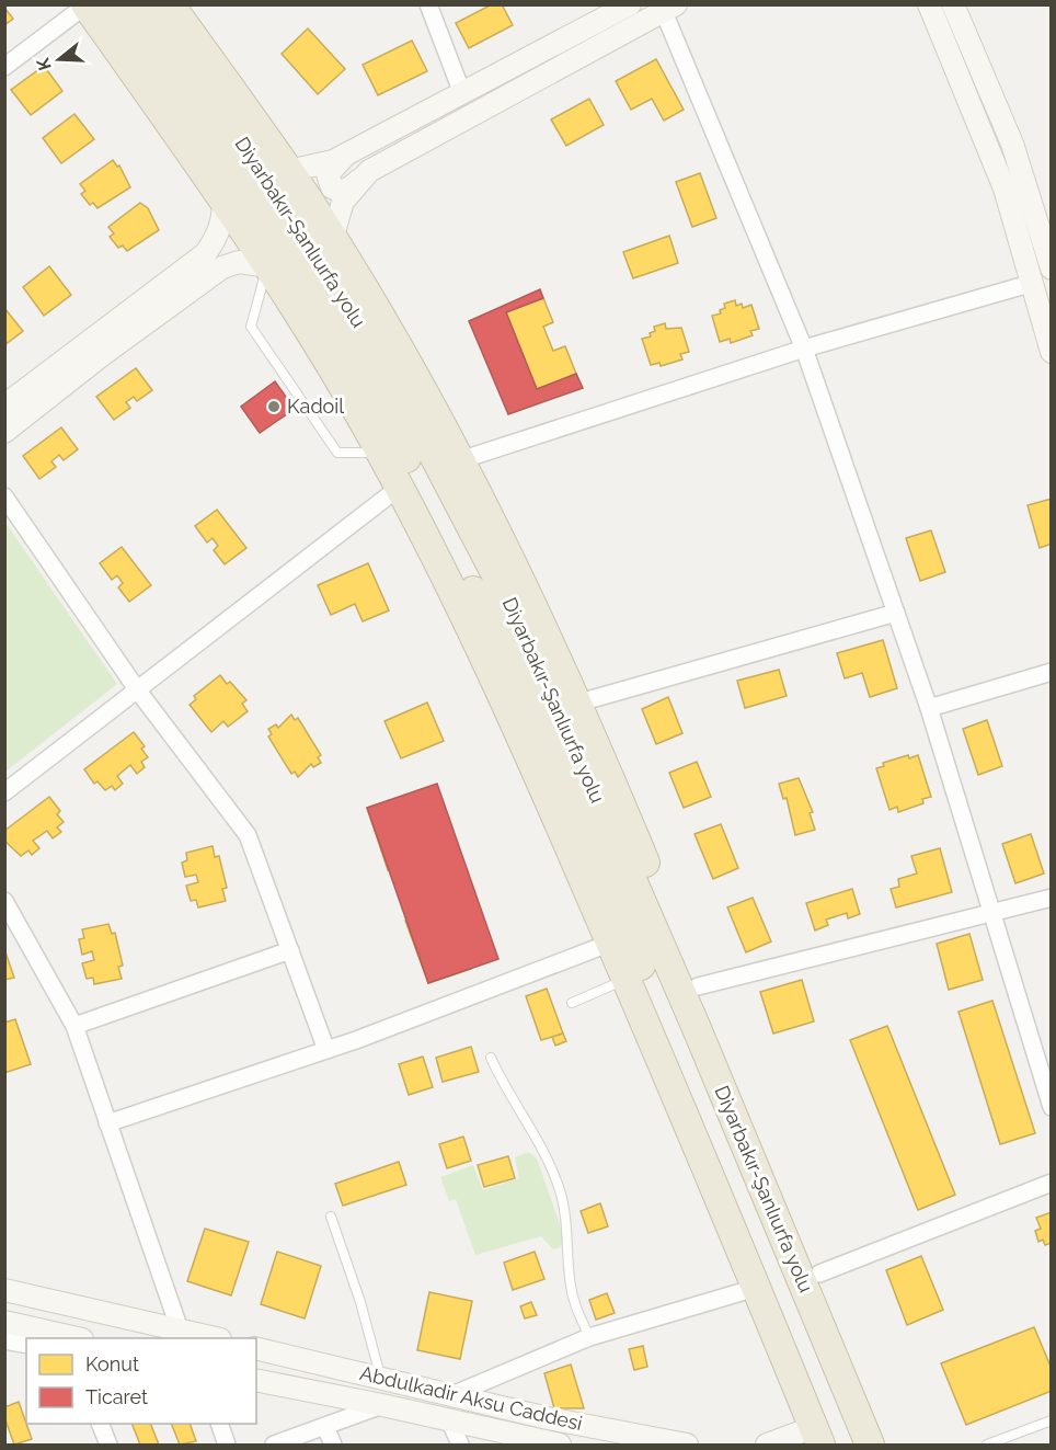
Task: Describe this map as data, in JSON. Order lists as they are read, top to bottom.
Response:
{
  "streets": {
    "highway": ["Diyarbakır-Şanlıurfa yolu"],
    "main road": ["Abdulkadir Aksu Caddesi"]
  },
  "places": ["Kadoil"],
  "legend": ["Konut", "Ticaret"],
  "north": "left"
}
